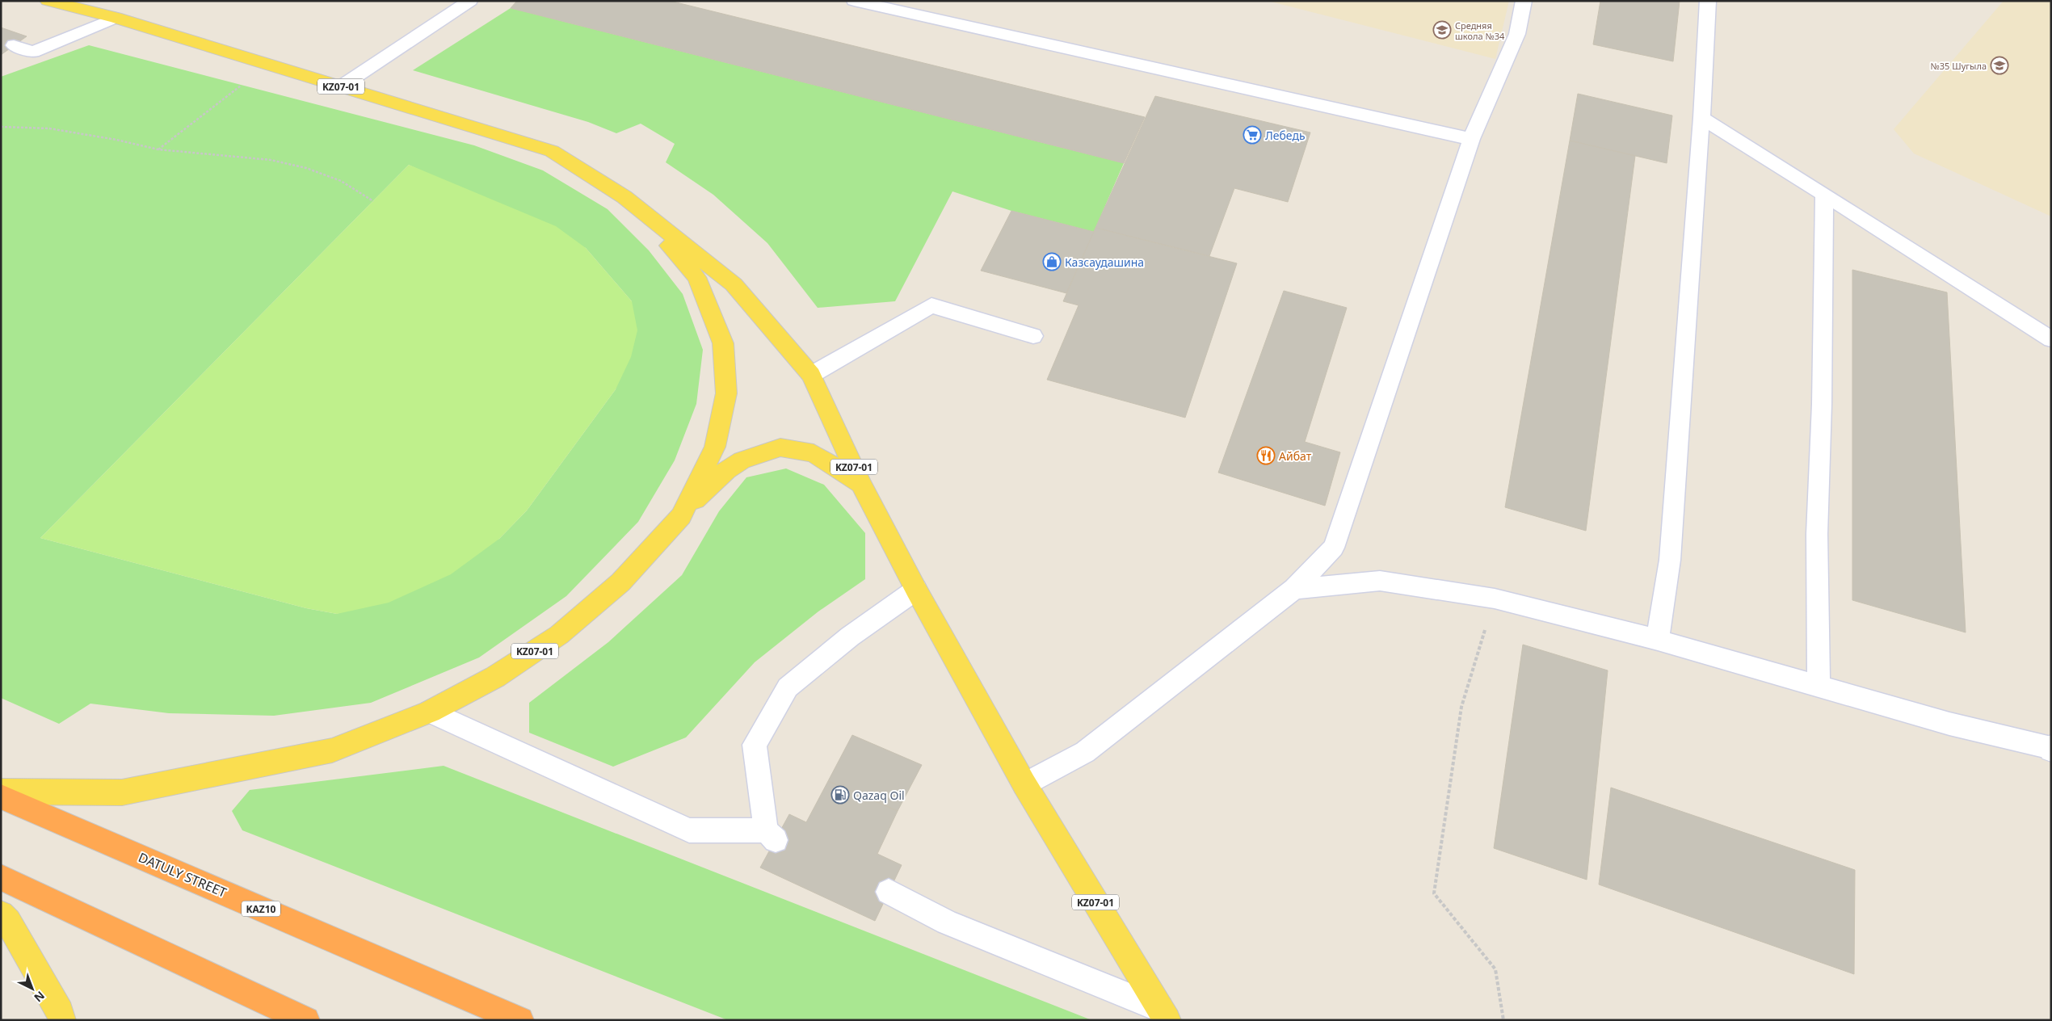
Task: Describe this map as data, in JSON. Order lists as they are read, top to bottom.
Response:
{
  "streets": {
    "highway": ["DATULY STREET", "KAZ10"],
    "main road": ["KZ07-01"]
  },
  "places": {
    "school or university": ["Средняя школа №34", "№35 Шугыла"],
    "supermarket": ["Лебедь"],
    "shop": ["Казсаудашина"],
    "restaurant": ["Айбат"],
    "fuel station": ["Qazaq Oil"]
  },
  "north": "bottom right"
}
